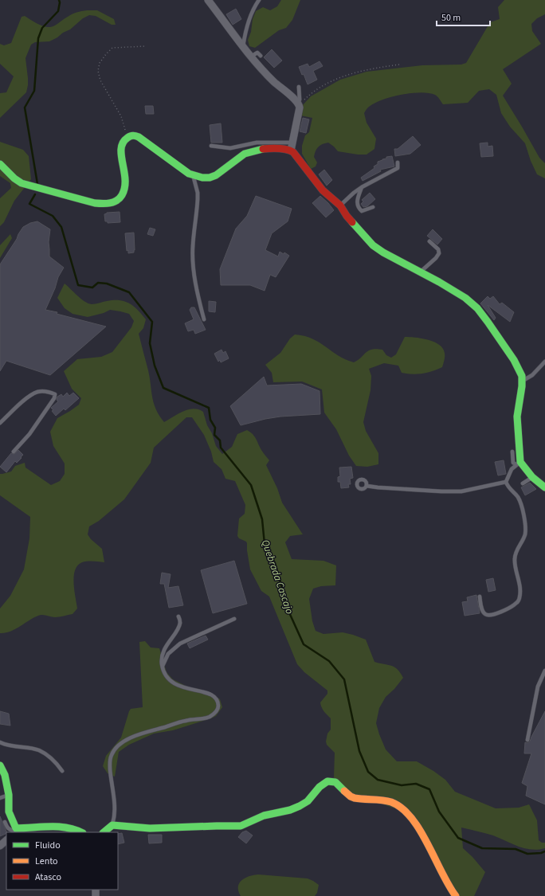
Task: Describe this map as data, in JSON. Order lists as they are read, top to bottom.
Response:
{
  "water": ["Quebrada Cascajo"],
  "legend": ["Fluido", "Lento", "Atasco"],
  "scale_bar": "50 m"
}
